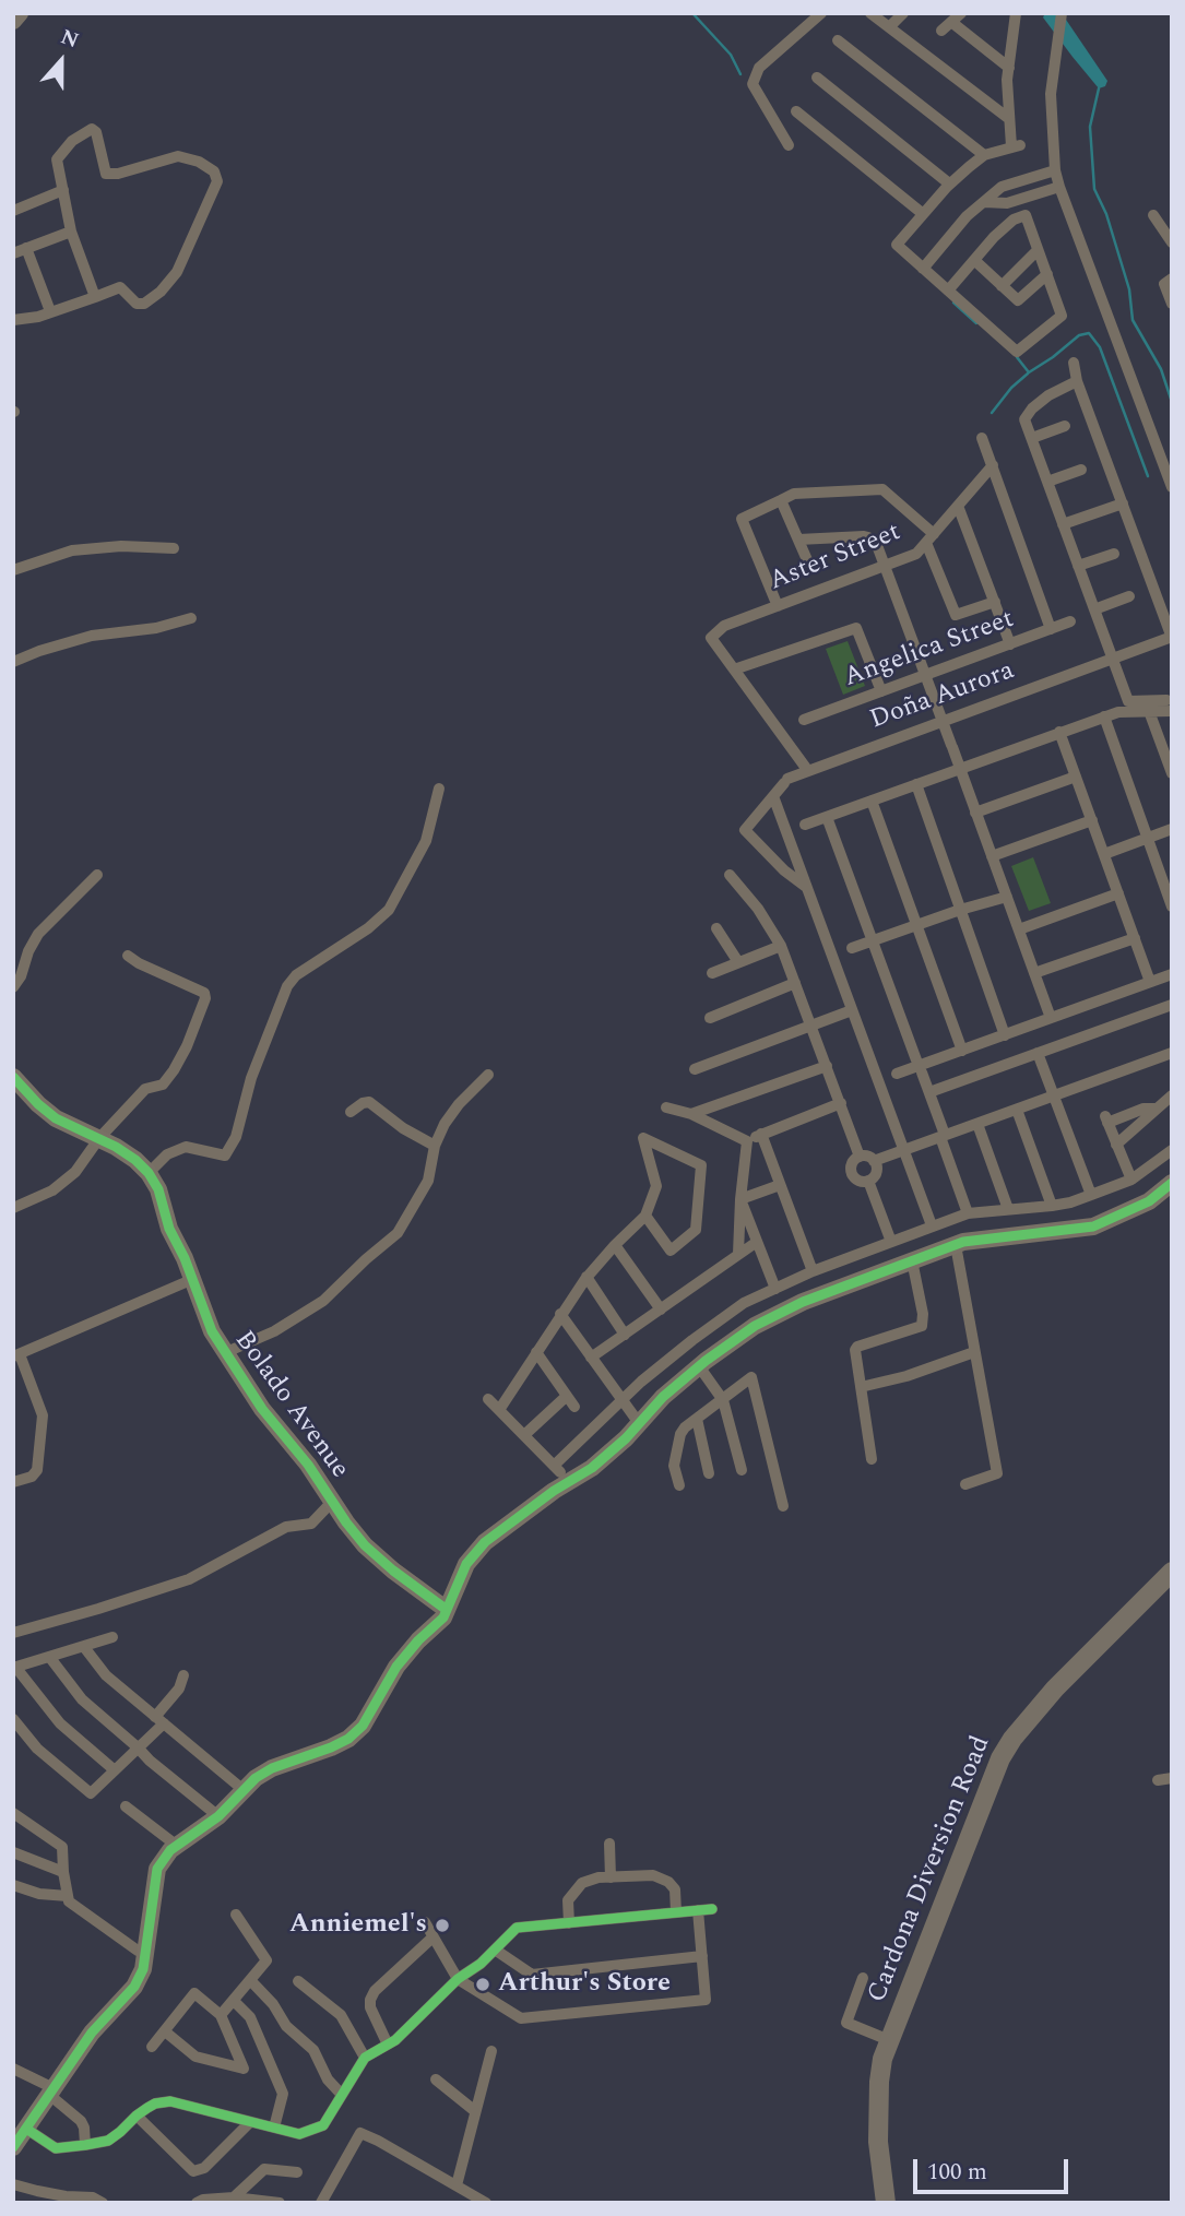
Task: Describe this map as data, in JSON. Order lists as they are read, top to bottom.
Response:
{
  "streets": {
    "main road": ["Cardona Diversion Road"],
    "street": [
      "Aster Street",
      "Angelica Street",
      "Doña Aurora",
      "Bolado Avenue"
    ]
  },
  "places": ["Anniemel's", "Arthur's Store"],
  "scale_bar": "100 m",
  "north": "top"
}
